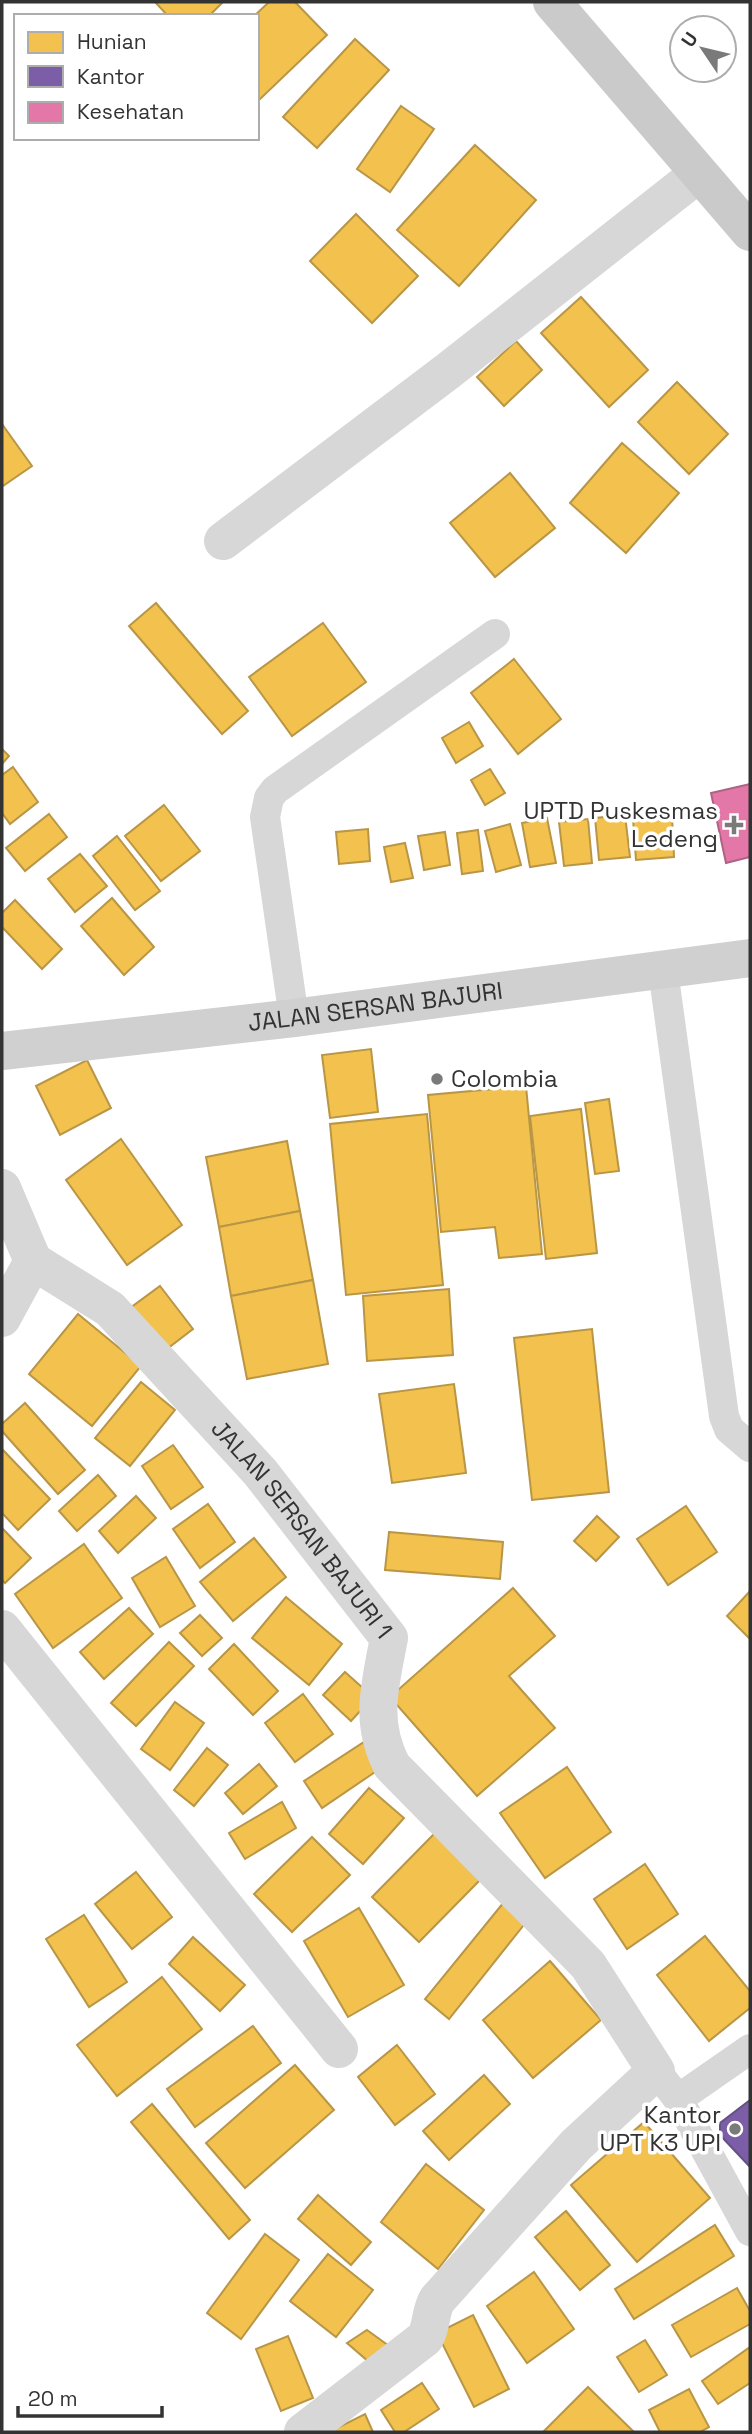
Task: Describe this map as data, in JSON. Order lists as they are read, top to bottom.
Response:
{
  "streets": {
    "main road": ["JALAN SERSAN BAJURI"],
    "street": ["JALAN SERSAN BAJURI 1"]
  },
  "places": {
    "health": ["UPTD Puskesmas Ledeng"],
    "other": ["Colombia", "Kantor UPT K3 UPI"]
  },
  "legend": ["Hunian", "Kantor", "Kesehatan"],
  "scale_bar": "20 m",
  "north": "top left"
}
